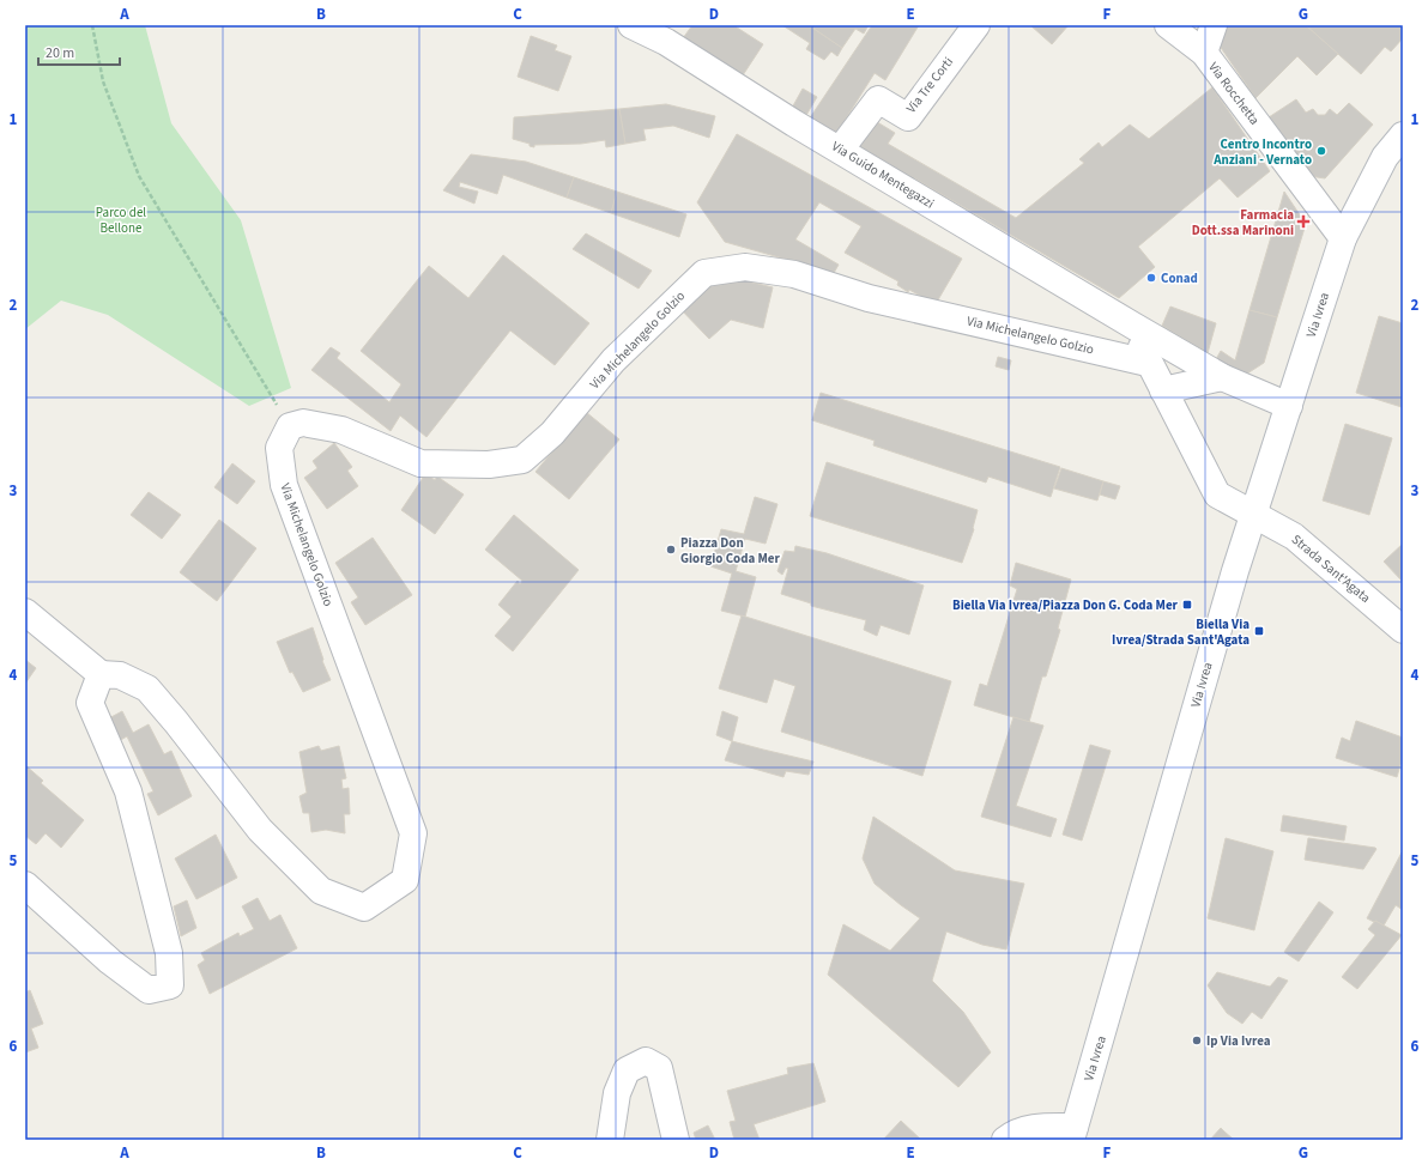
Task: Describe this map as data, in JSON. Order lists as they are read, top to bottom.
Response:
{
  "streets": {
    "street": [
      "Via Tre Corti",
      "Via Rocchetta",
      "Via Guido Mentegazzi",
      "Via Ivrea",
      "Via Michelangelo Golzio",
      "Strada Sant'Agata"
    ]
  },
  "crossings": [
    ["Via Tre Corti", "Via Guido Mentegazzi"],
    ["Via Rocchetta", "Via Ivrea"],
    ["Via Guido Mentegazzi", "Via Ivrea"],
    ["Via Ivrea", "Strada Sant'Agata"]
  ],
  "parks": ["Parco del Bellone"],
  "places": {
    "other": [
      "Centro Incontro Anziani - Vernato",
      "Conad",
      "Piazza Don Giorgio Coda Mer",
      "Ip Via Ivrea"
    ],
    "health": ["Farmacia Dott.ssa Marinoni"],
    "transit": ["Biella Via Ivrea/Piazza Don G. Coda Mer", "Biella Via Ivrea/Strada Sant'Agata"]
  },
  "scale_bar": "20 m",
  "grid": {
    "columns": [
      "A",
      "B",
      "C",
      "D",
      "E",
      "F",
      "G"
    ],
    "rows": [
      "1",
      "2",
      "3",
      "4",
      "5",
      "6"
    ]
  }
}
